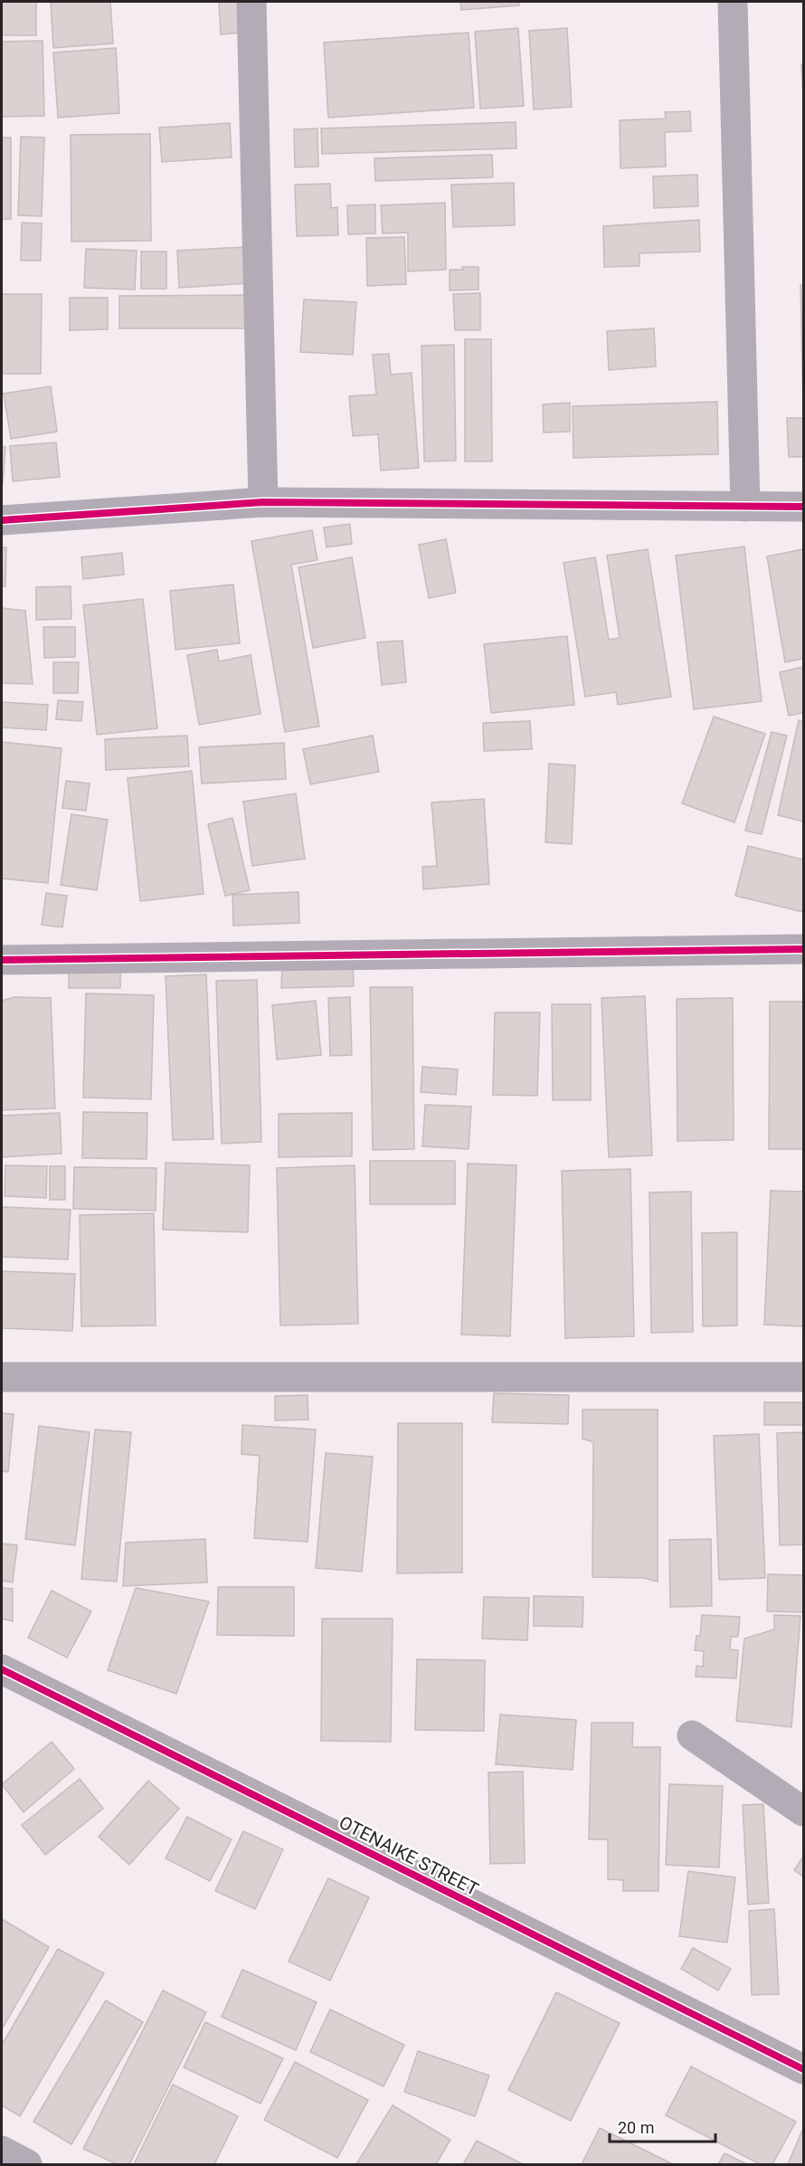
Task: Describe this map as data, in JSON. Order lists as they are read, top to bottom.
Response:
{
  "streets": {
    "street": ["OTENAIKE STREET"]
  },
  "scale_bar": "20 m"
}
